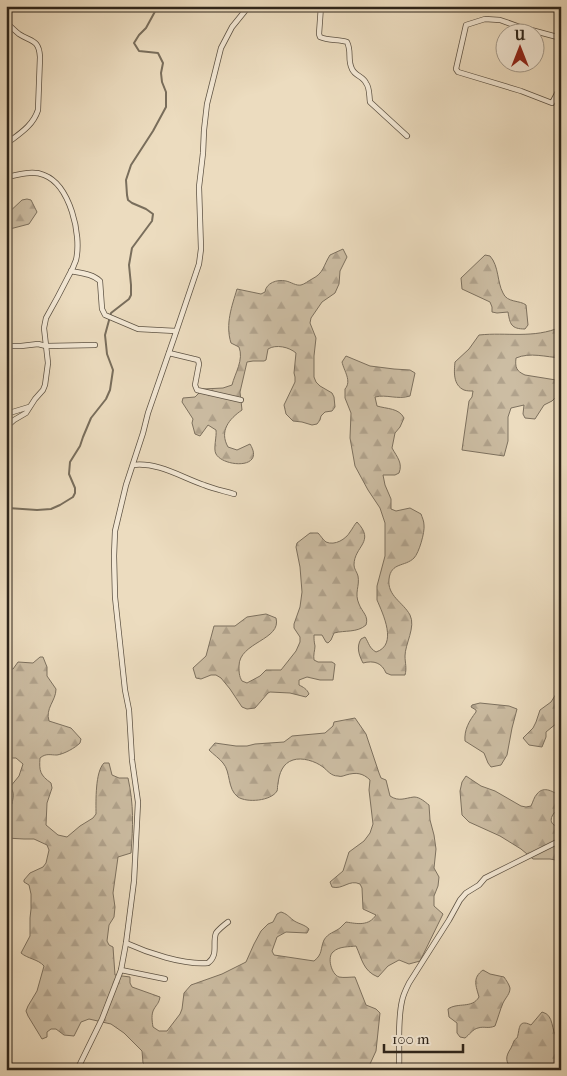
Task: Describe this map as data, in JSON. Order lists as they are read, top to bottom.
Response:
{
  "scale_bar": "100 m",
  "north": "top"
}
